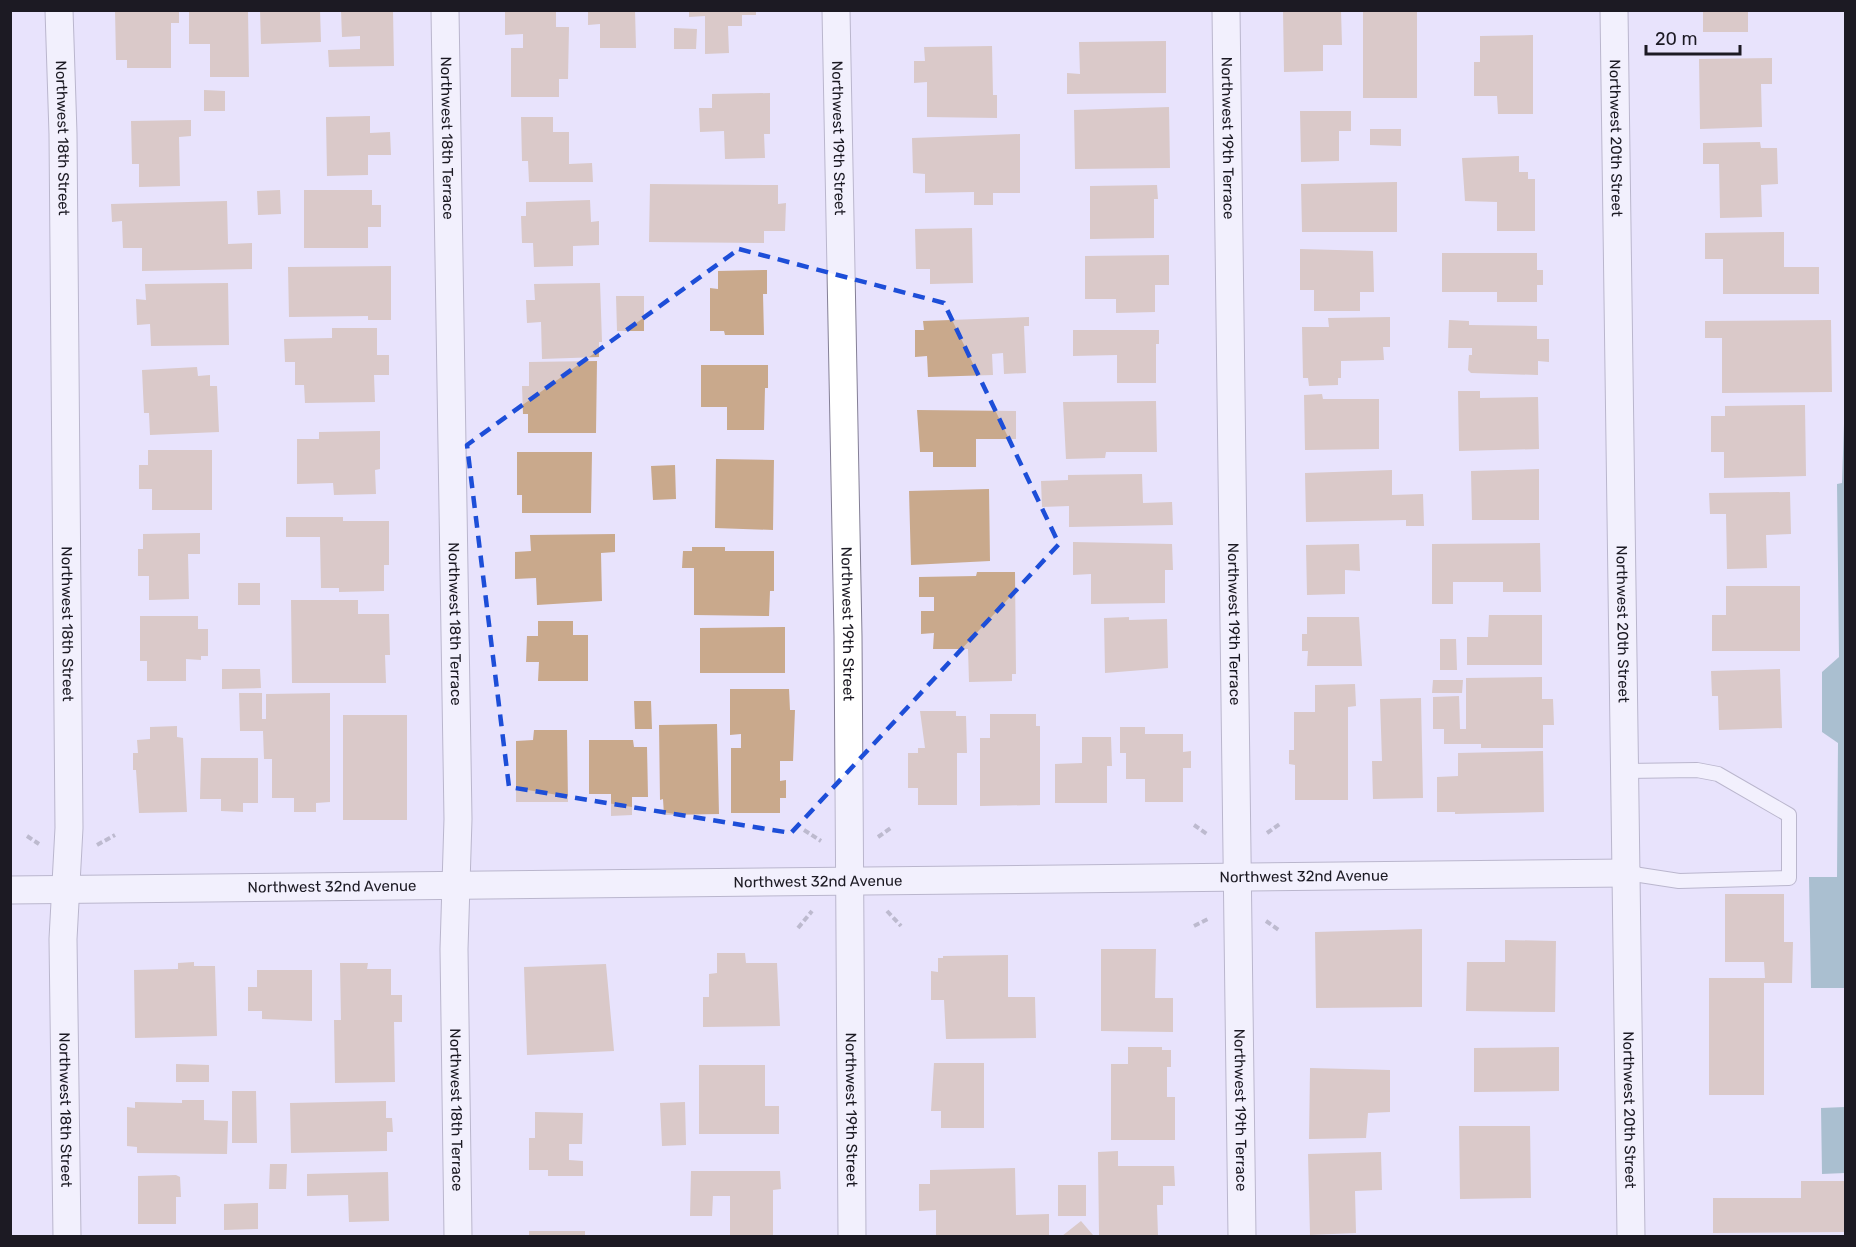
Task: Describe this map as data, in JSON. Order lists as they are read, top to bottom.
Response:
{
  "streets": {
    "street": [
      "Northwest 18th Street",
      "Northwest 18th Terrace",
      "Northwest 19th Street",
      "Northwest 19th Terrace",
      "Northwest 20th Street",
      "Northwest 32nd Avenue"
    ]
  },
  "crossings": [
    ["Northwest 18th Street", "Northwest 32nd Avenue"],
    ["Northwest 18th Terrace", "Northwest 32nd Avenue"],
    ["Northwest 19th Street", "Northwest 32nd Avenue"],
    ["Northwest 19th Terrace", "Northwest 32nd Avenue"],
    ["Northwest 20th Street", "Northwest 32nd Avenue"]
  ],
  "scale_bar": "20 m"
}
